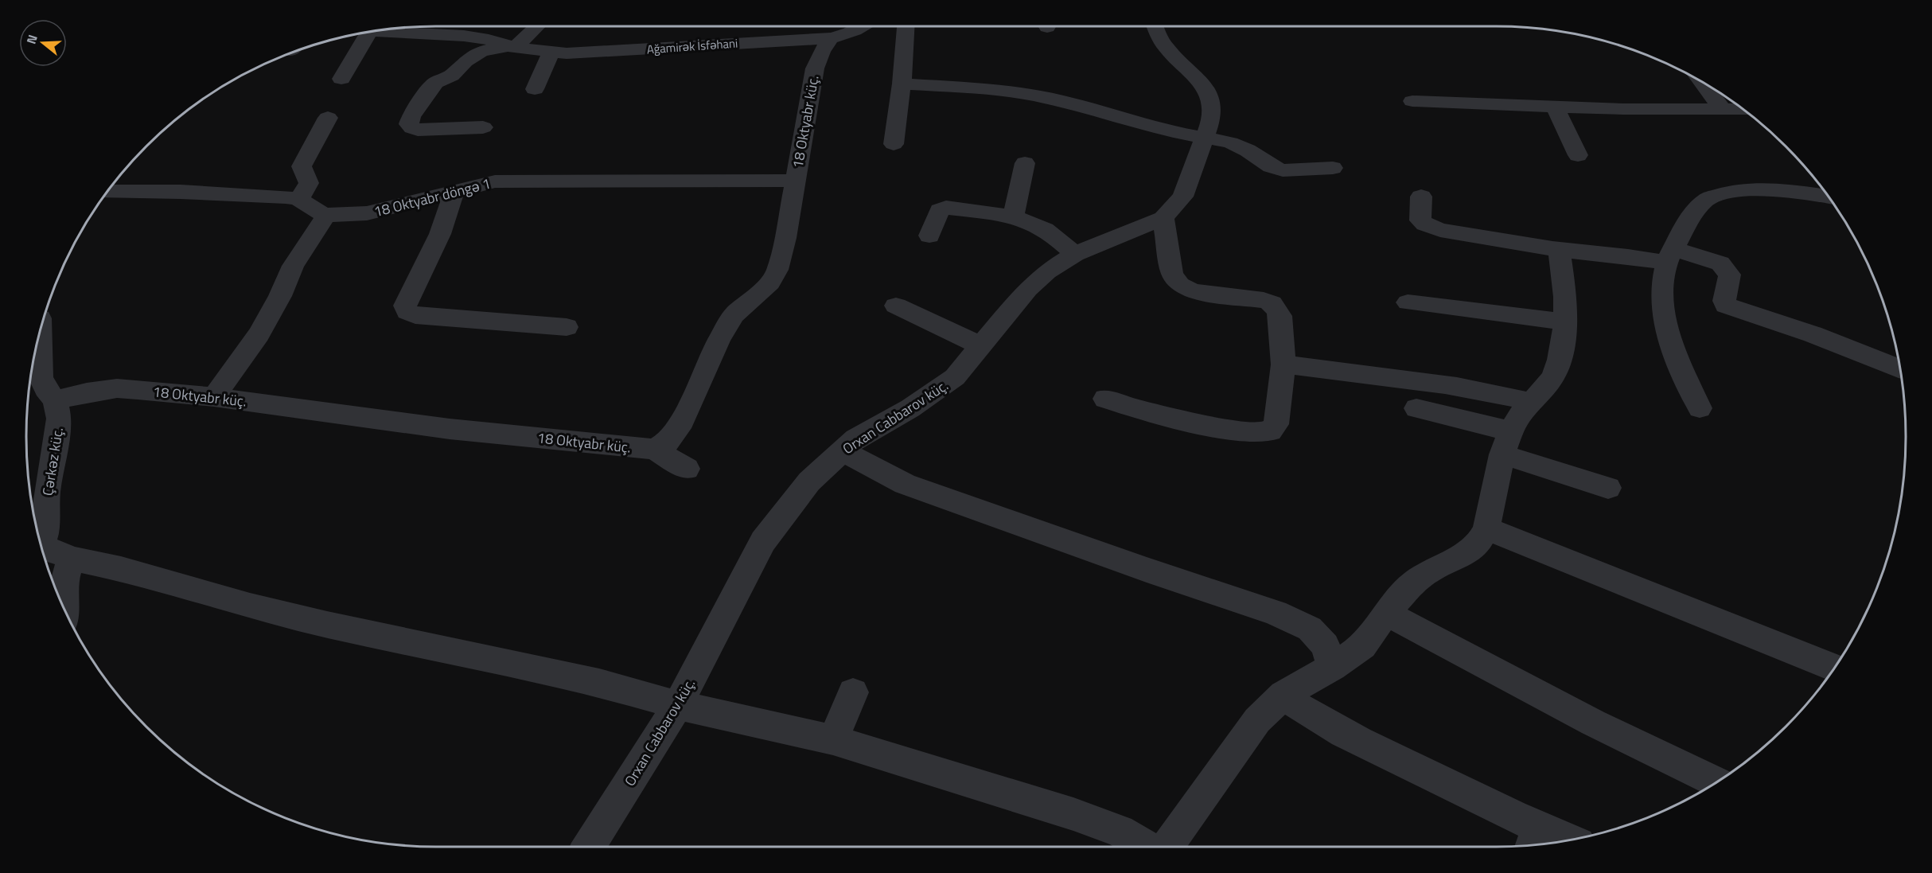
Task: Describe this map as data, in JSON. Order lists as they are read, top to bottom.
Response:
{
  "streets": {
    "street": [
      "Ağamirək İsfəhani",
      "18 Oktyabr küç.",
      "18 Oktyabr döngə 1",
      "Orxan Cabbarov küç.",
      "Çərkəz küç."
    ]
  },
  "crossings": [
    ["Ağamirək İsfəhani", "18 Oktyabr küç."],
    ["18 Oktyabr küç.", "18 Oktyabr döngə 1"],
    ["18 Oktyabr küç.", "Çərkəz küç."]
  ],
  "north": "left"
}
